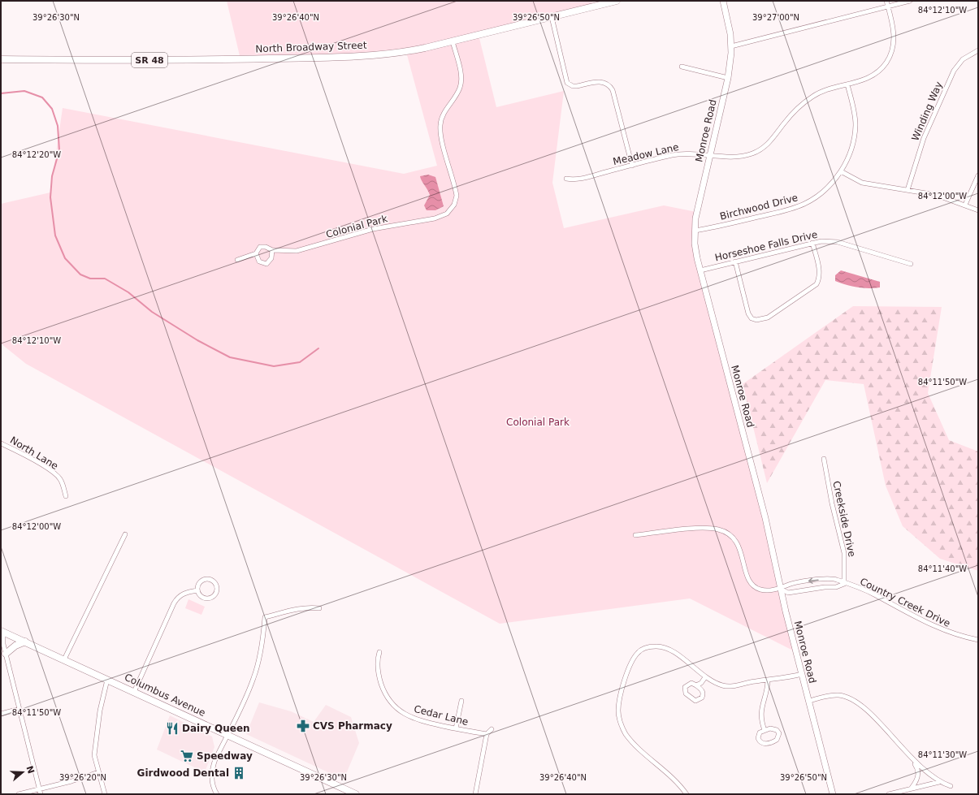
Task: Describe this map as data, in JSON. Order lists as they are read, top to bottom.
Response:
{
  "streets": {
    "main road": ["North Broadway Street", "SR 48", "Columbus Avenue"],
    "street": [
      "Winding Way",
      "Monroe Road",
      "Meadow Lane",
      "Birchwood Drive",
      "Colonial Park",
      "Horseshoe Falls Drive",
      "North Lane",
      "Creekside Drive",
      "Country Creek Drive",
      "Cedar Lane"
    ]
  },
  "crossings": [
    ["North Broadway Street", "Colonial Park"],
    ["Monroe Road", "Meadow Lane"],
    ["Monroe Road", "Birchwood Drive"],
    ["Monroe Road", "Horseshoe Falls Drive"],
    ["Monroe Road", "Country Creek Drive"],
    ["Meadow Lane", "Birchwood Drive"],
    ["Creekside Drive", "Country Creek Drive"]
  ],
  "parks": ["Colonial Park"],
  "places": {
    "pharmacy": ["CVS Pharmacy"],
    "restaurant": ["Dairy Queen"],
    "supermarket": ["Speedway"],
    "building": ["Girdwood Dental"]
  },
  "north": "right",
  "coordinates": [
    "84°12'10\"W",
    "39°26'30\"N",
    "39°26'40\"N",
    "39°26'50\"N",
    "39°27'00\"N",
    "84°12'20\"W",
    "84°12'00\"W",
    "84°11'50\"W",
    "84°11'40\"W",
    "84°11'30\"W",
    "39°26'20\"N"
  ]
}
